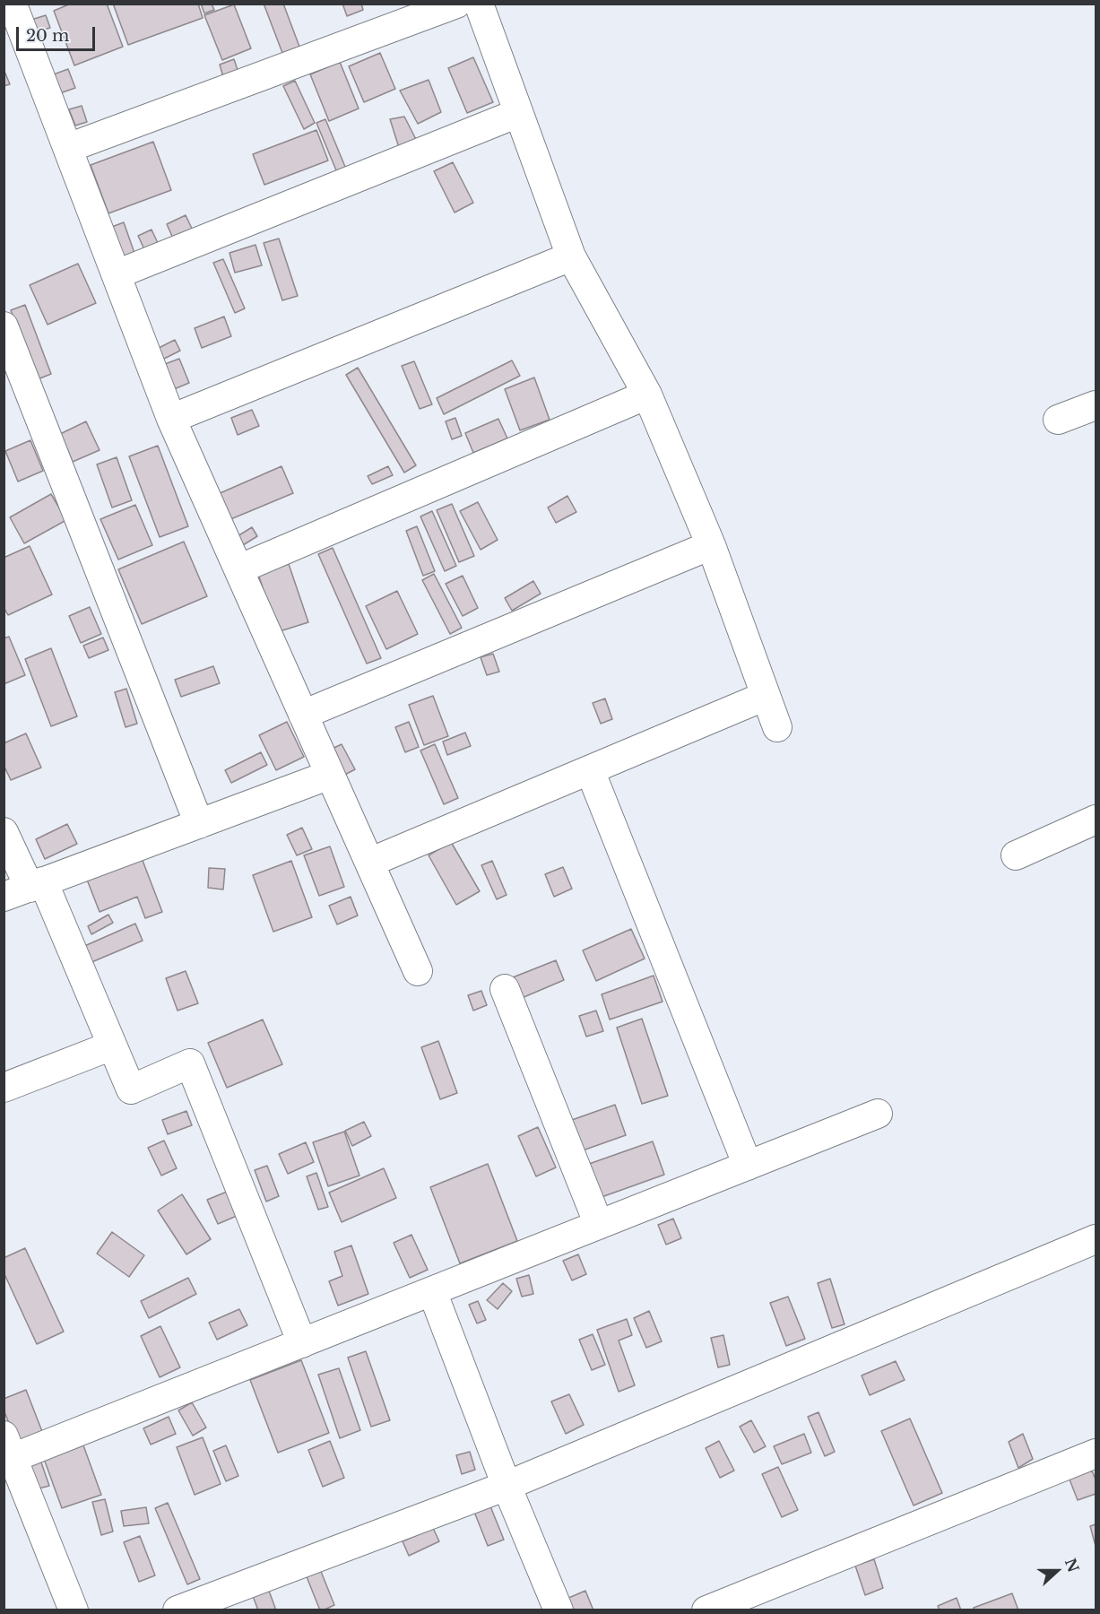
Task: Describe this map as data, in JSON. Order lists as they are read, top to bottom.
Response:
{
  "scale_bar": "20 m",
  "north": "right"
}
